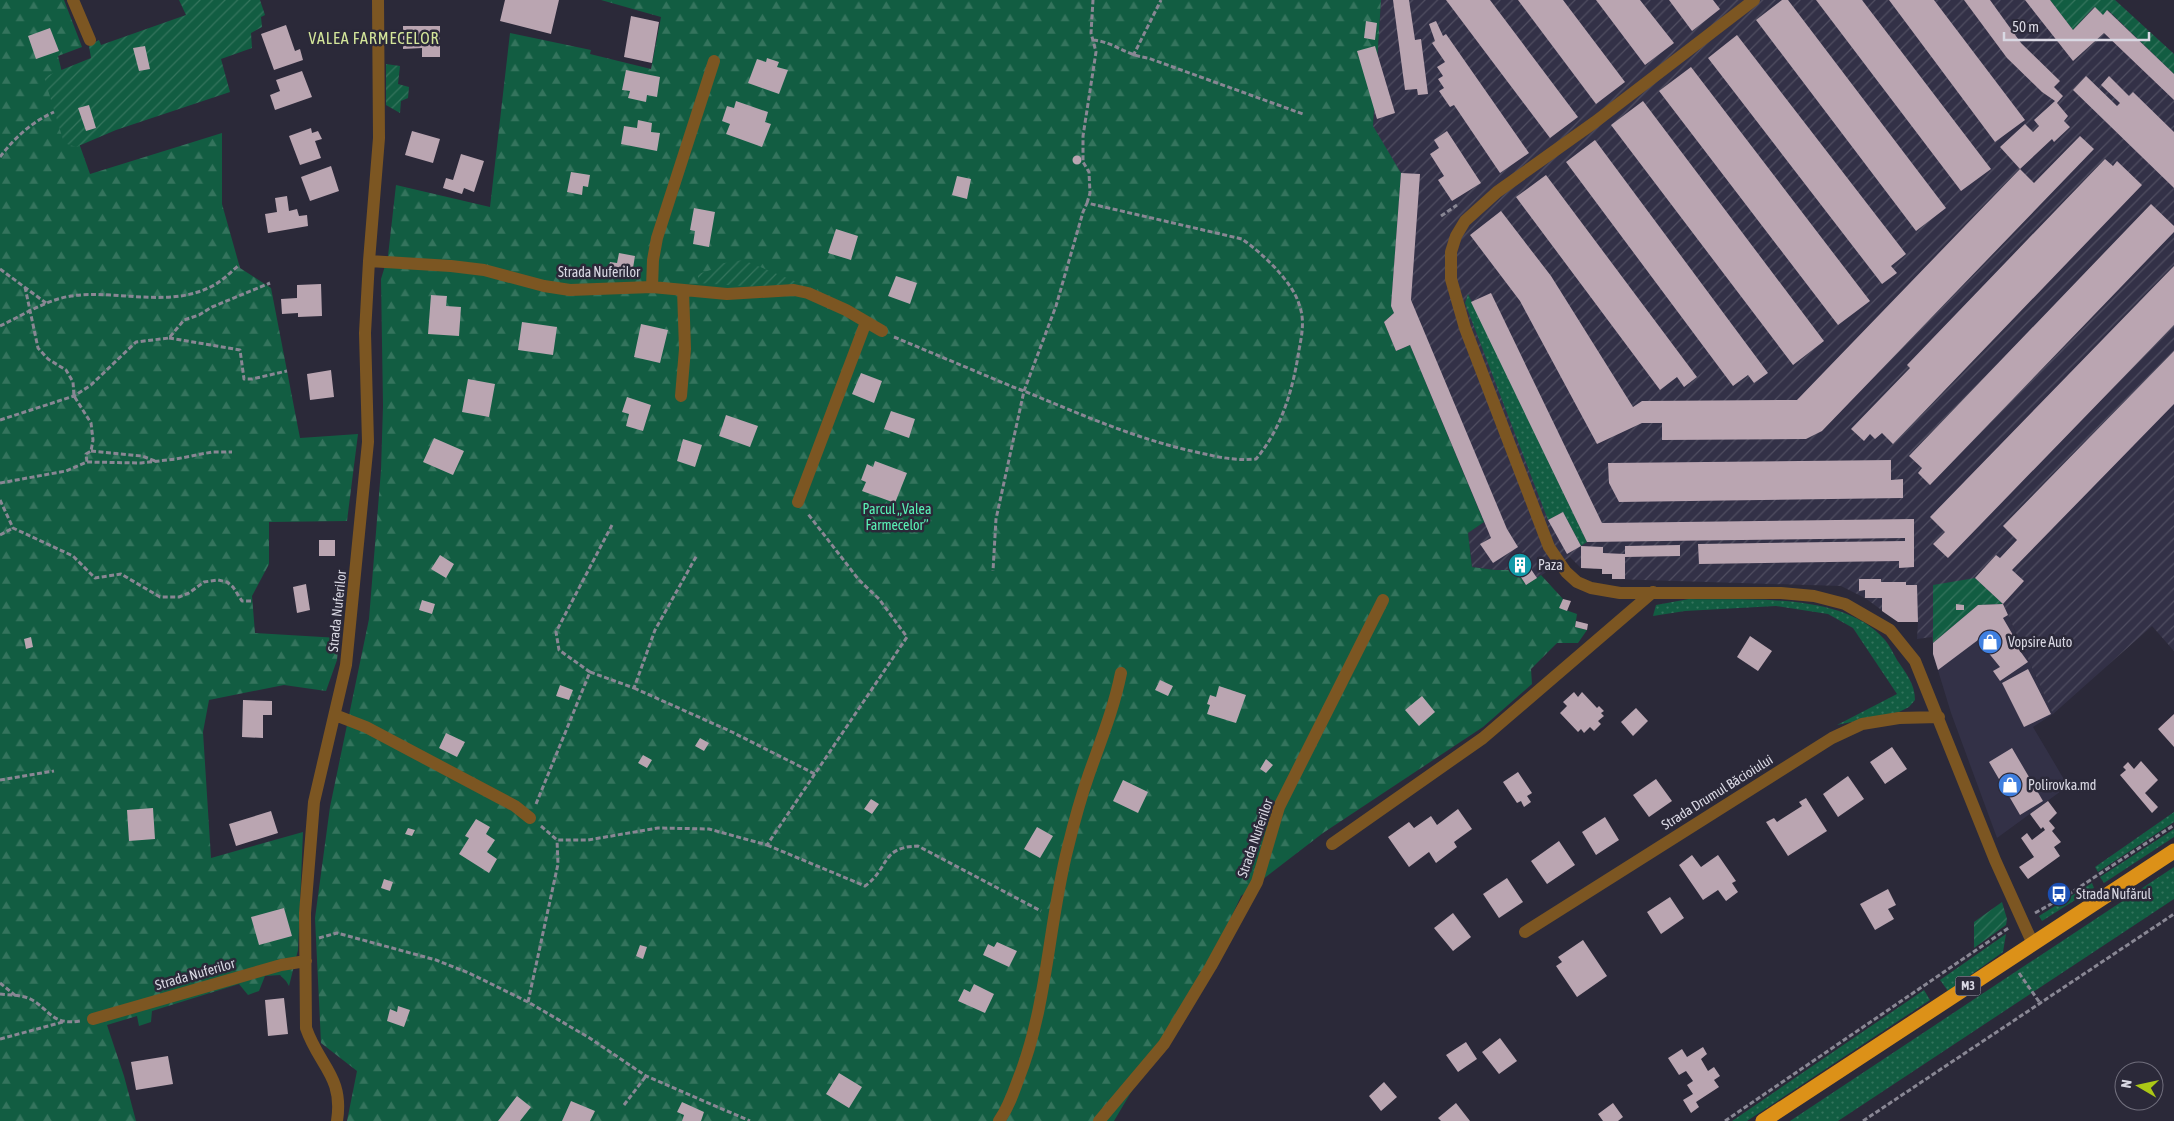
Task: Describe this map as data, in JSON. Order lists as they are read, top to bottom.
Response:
{
  "streets": {
    "highway": ["M3"],
    "street": ["Strada Nuferilor", "Strada Drumul Băcioiului"]
  },
  "districts": ["VALEA FARMECELOR"],
  "parks": ["Parcul „Valea Farmecelor”"],
  "places": {
    "building": ["Paza"],
    "shop": ["Vopsire Auto", "Polirovka.md"],
    "bus stop": ["Strada Nufărul"]
  },
  "scale_bar": "50 m",
  "north": "left"
}
